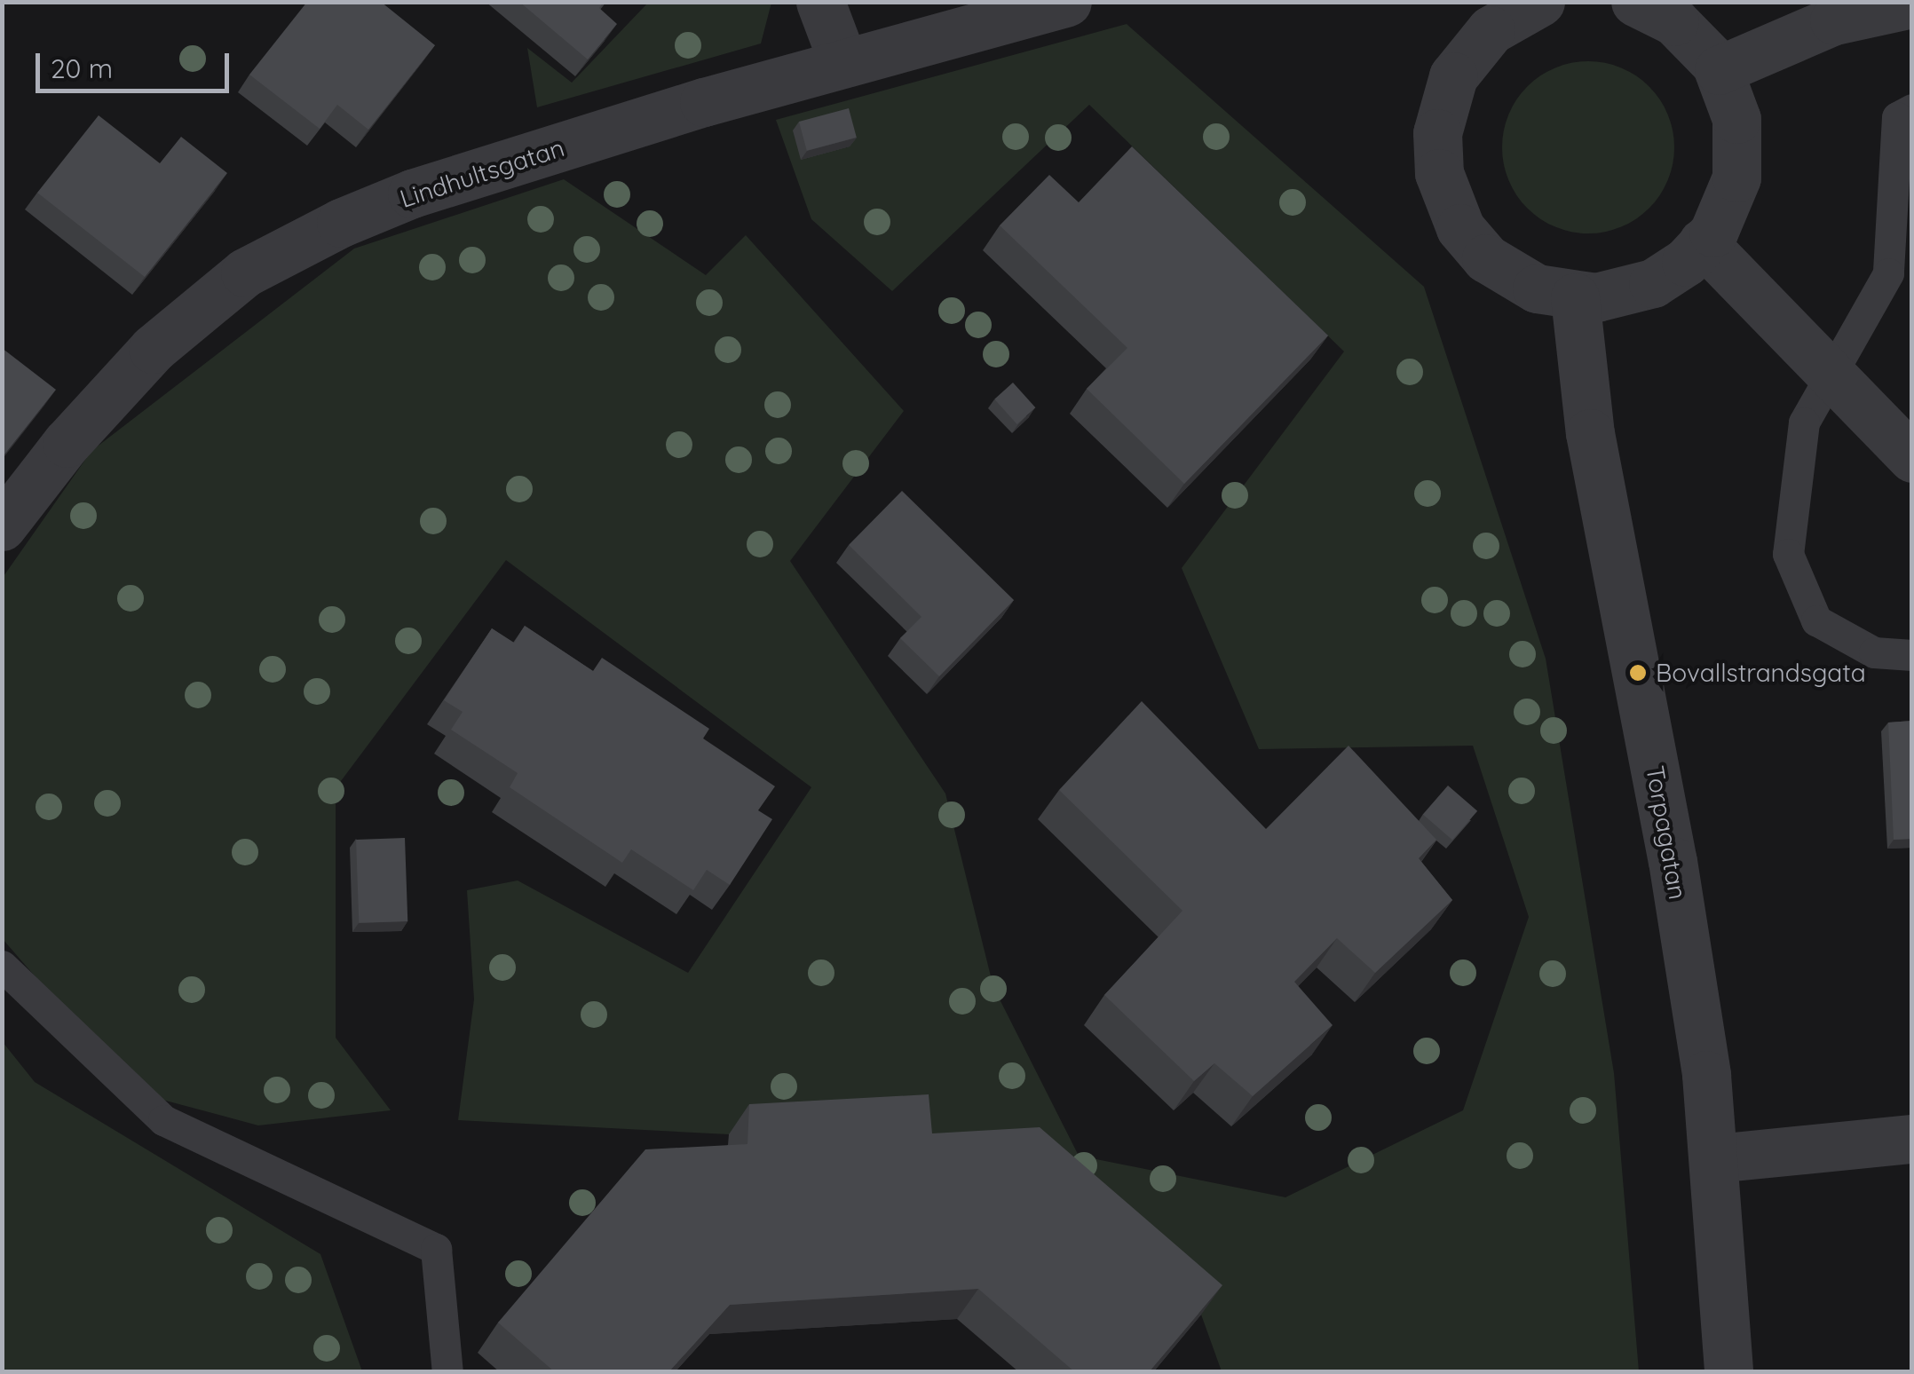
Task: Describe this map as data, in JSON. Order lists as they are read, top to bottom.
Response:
{
  "streets": {
    "street": ["Lindhultsgatan", "Torpagatan"]
  },
  "places": ["Bovallstrandsgata"],
  "scale_bar": "20 m"
}
